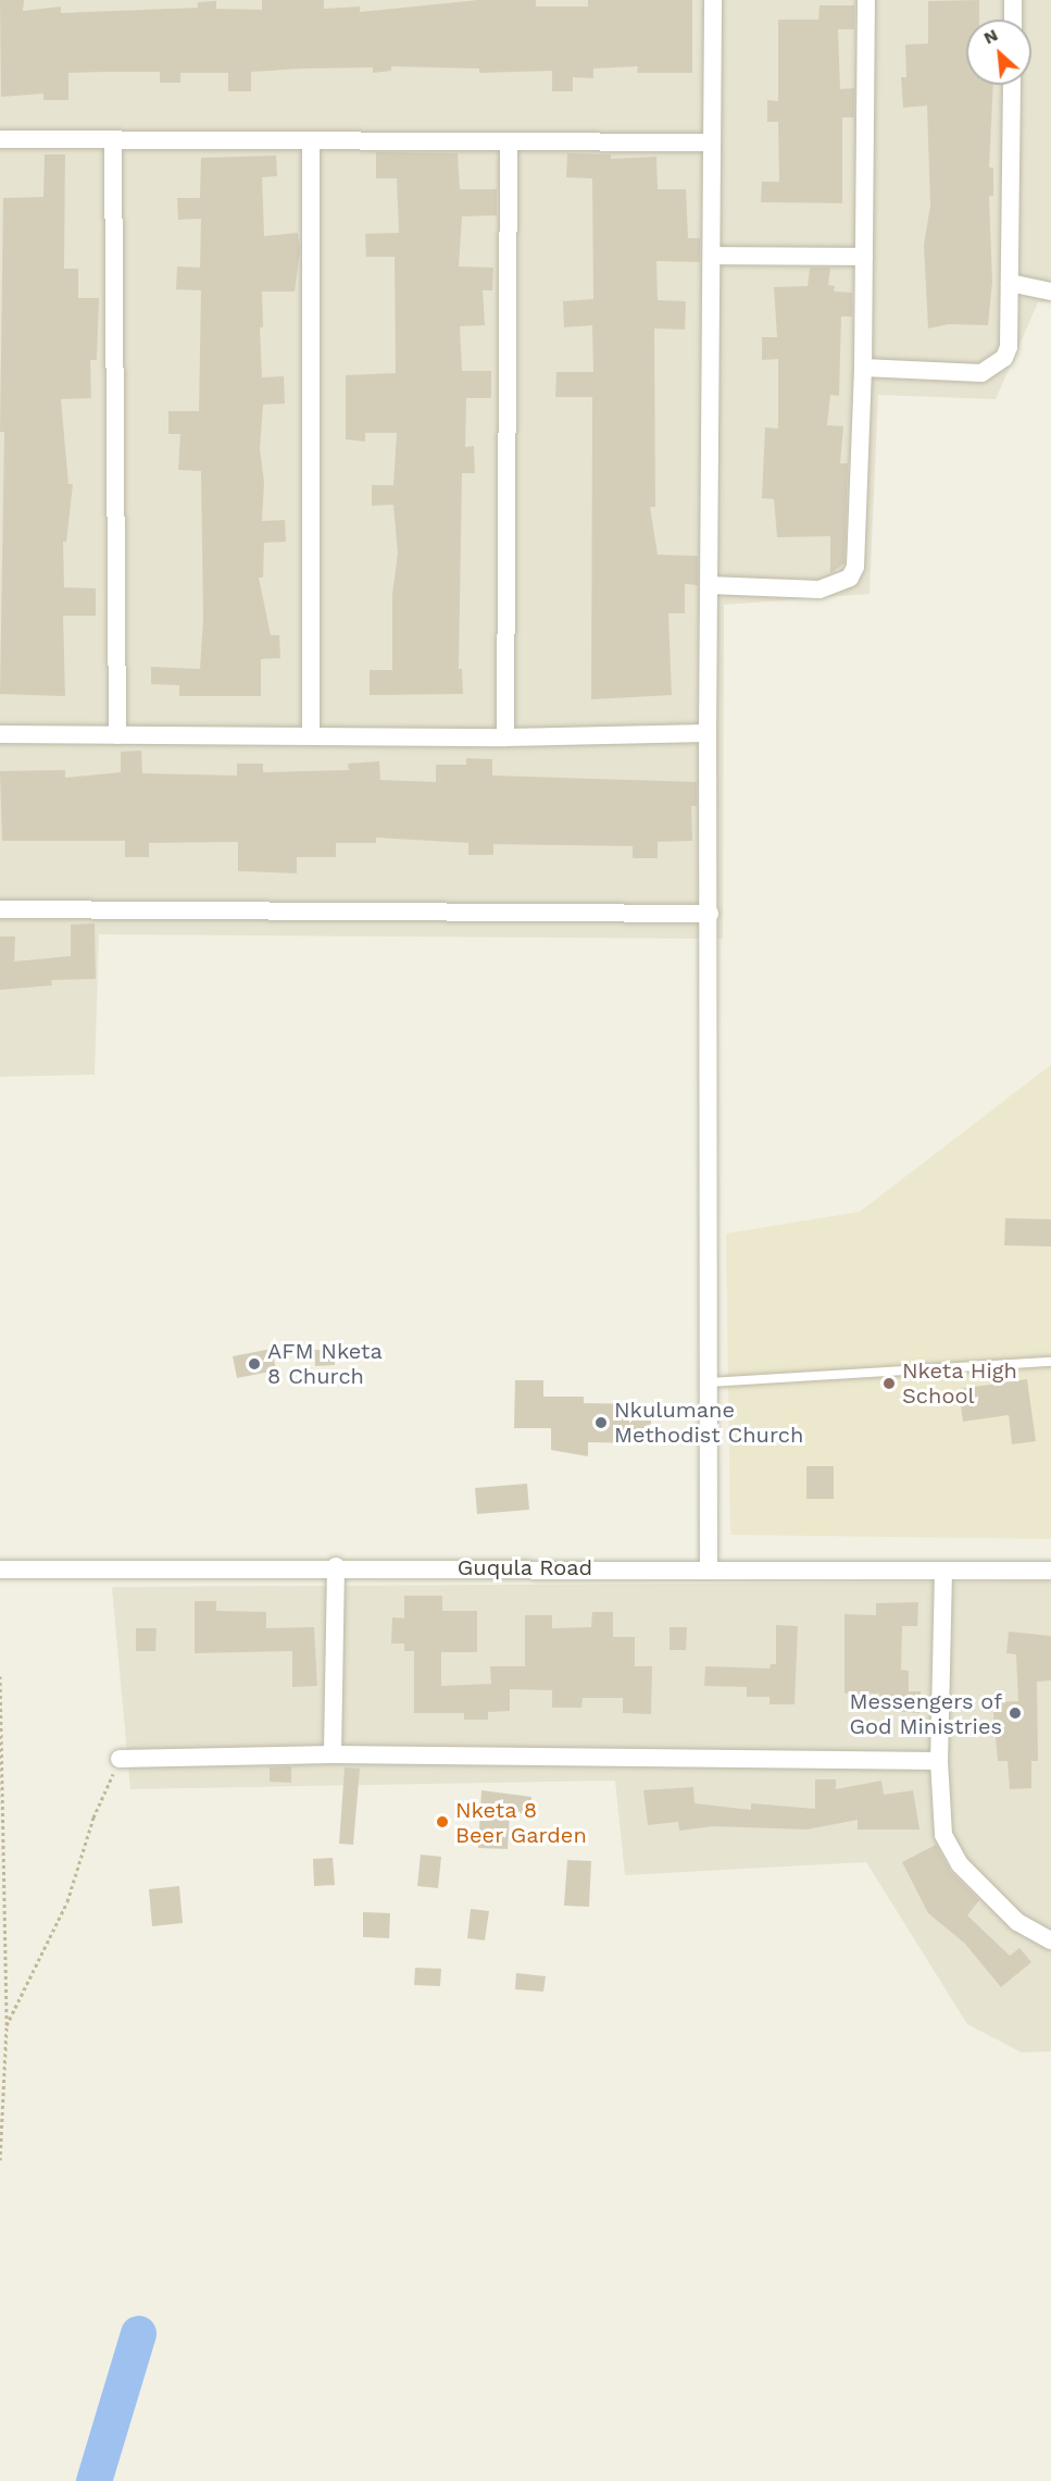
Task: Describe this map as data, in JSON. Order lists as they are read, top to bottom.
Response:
{
  "streets": {
    "street": ["Guqula Road"]
  },
  "places": [
    "AFM Nketa 8 Church",
    "Nketa High School",
    "Nkulumane Methodist Church",
    "Messengers of God Ministries",
    "Nketa 8 Beer Garden"
  ],
  "north": "top left"
}
